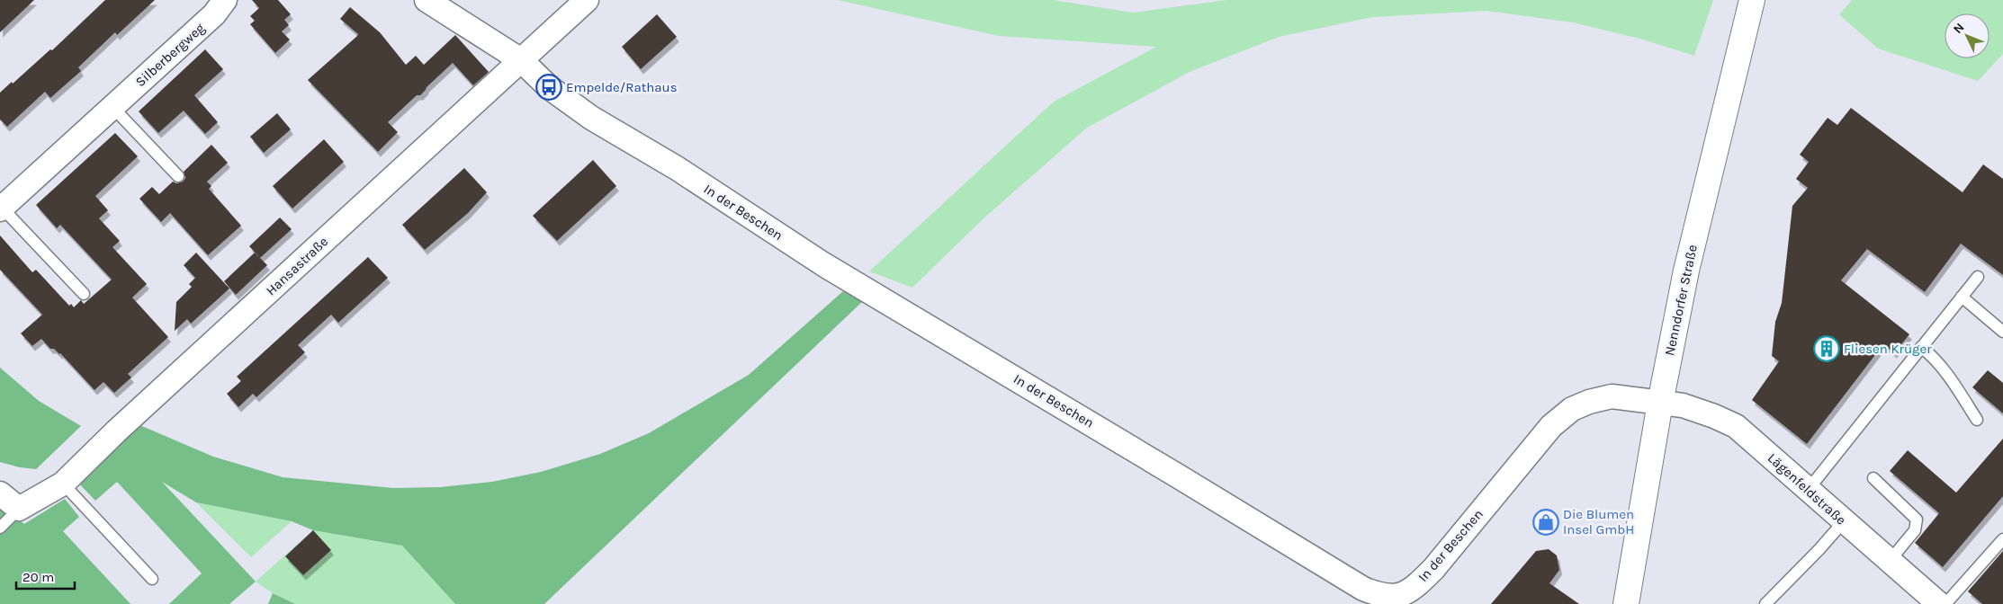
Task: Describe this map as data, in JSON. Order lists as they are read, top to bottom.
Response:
{
  "streets": {
    "street": [
      "Silberbergweg",
      "In der Beschen",
      "Hansastraße",
      "Nenndorfer Straße",
      "Lägenfeldstraße"
    ]
  },
  "crossings": [
    ["In der Beschen", "Hansastraße"],
    ["In der Beschen", "Nenndorfer Straße"],
    ["In der Beschen", "Lägenfeldstraße"],
    ["Nenndorfer Straße", "Lägenfeldstraße"]
  ],
  "places": {
    "bus stop": ["Empelde/Rathaus"],
    "building": ["Fliesen Krüger"],
    "shop": ["Die Blumen Insel GmbH"]
  },
  "scale_bar": "20 m",
  "north": "top left"
}
